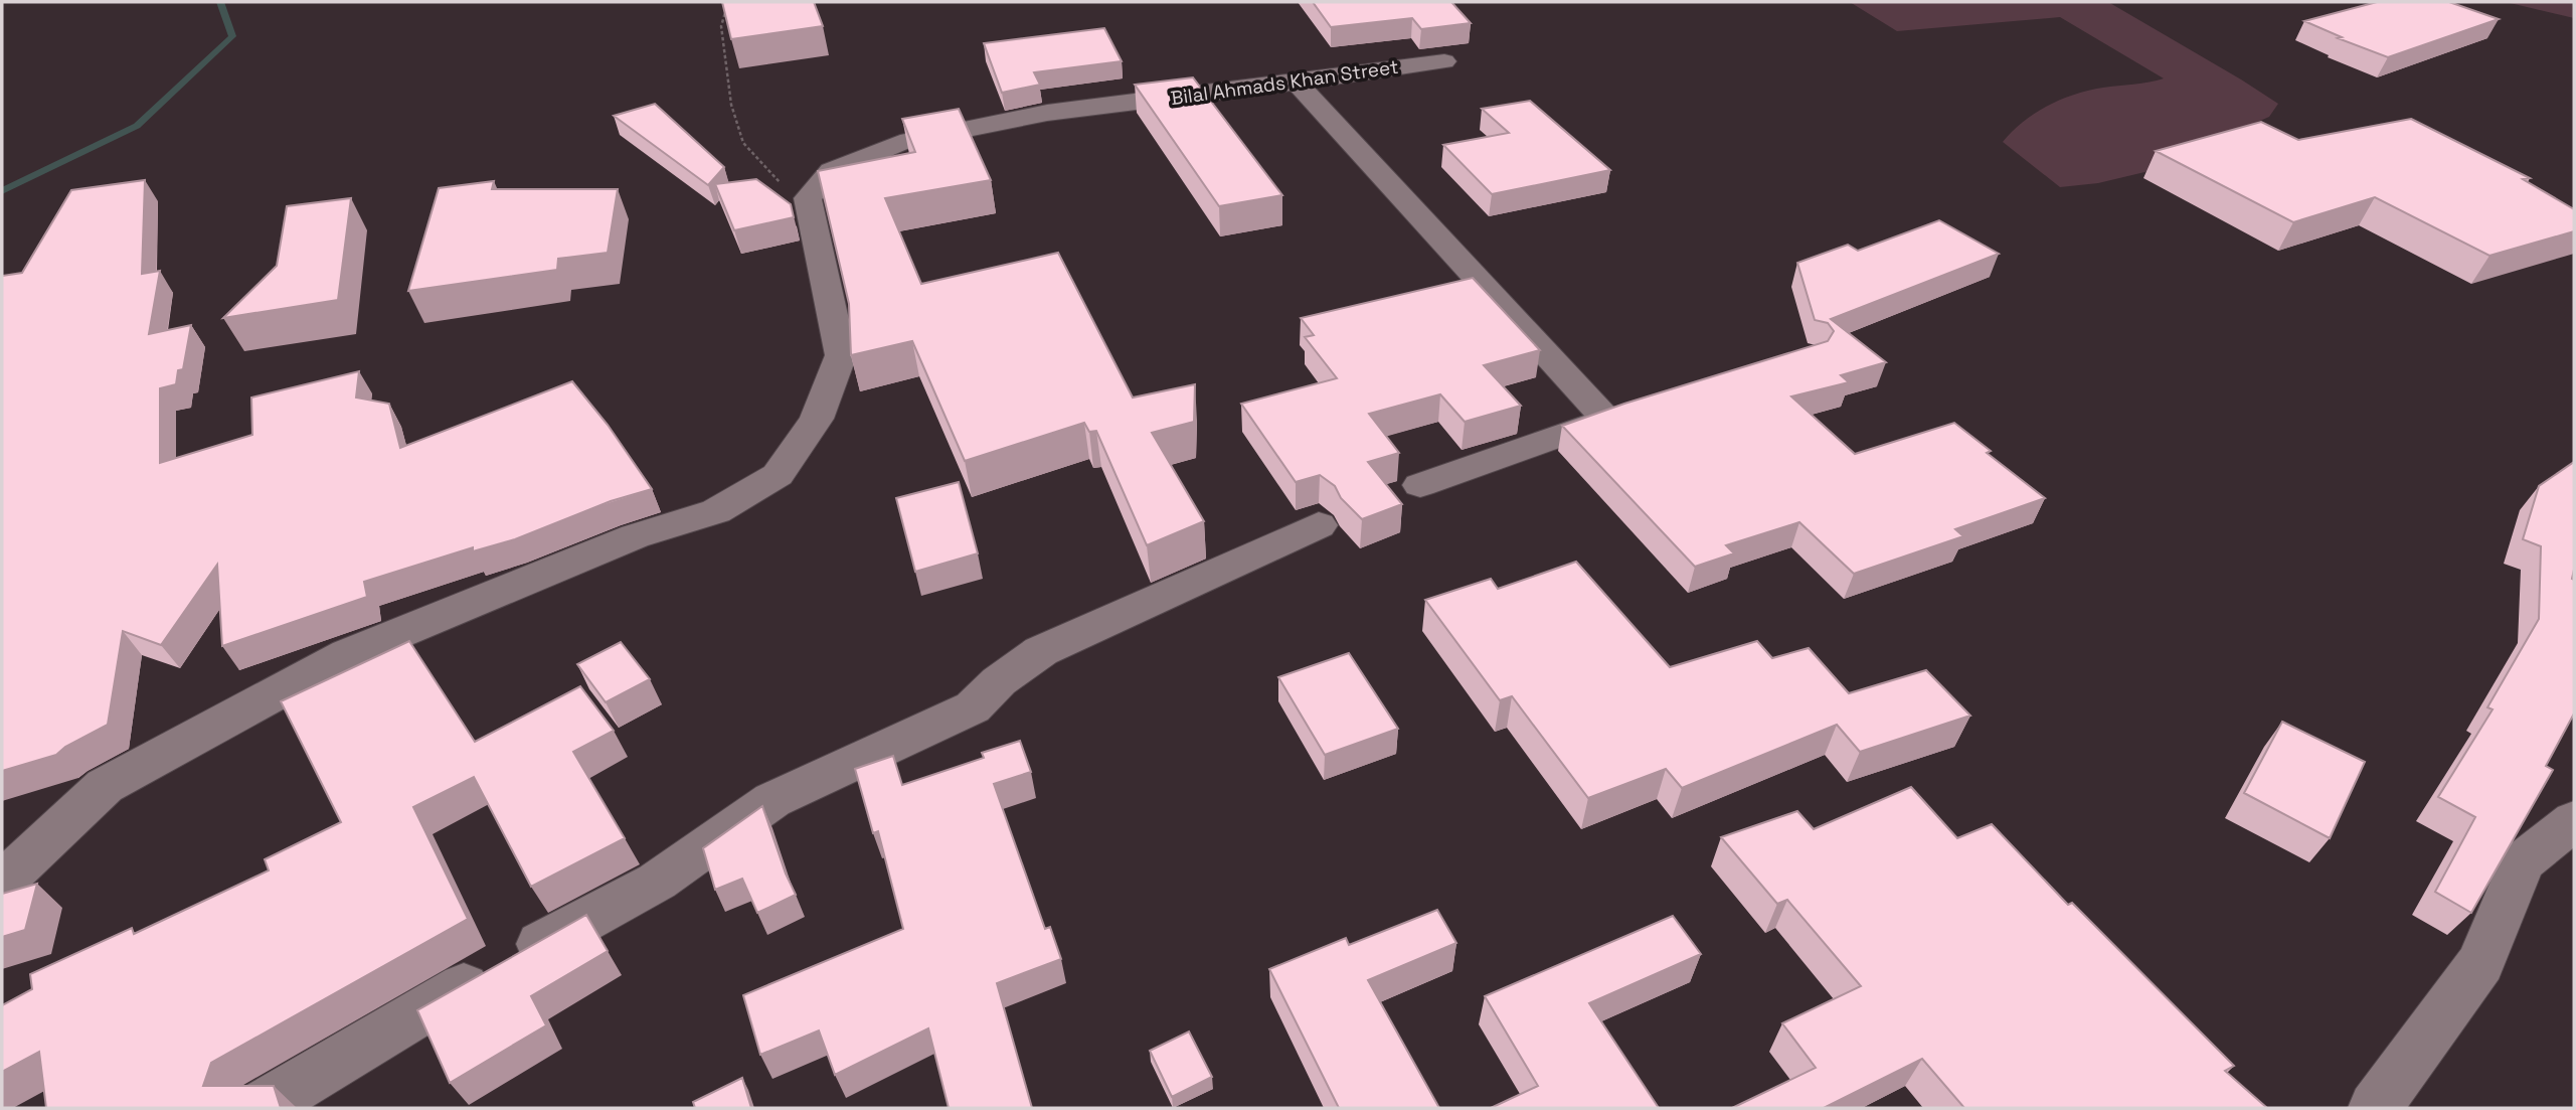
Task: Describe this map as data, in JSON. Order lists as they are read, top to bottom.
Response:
{
  "streets": {
    "street": ["Bilal Ahmads Khan Street"]
  }
}
